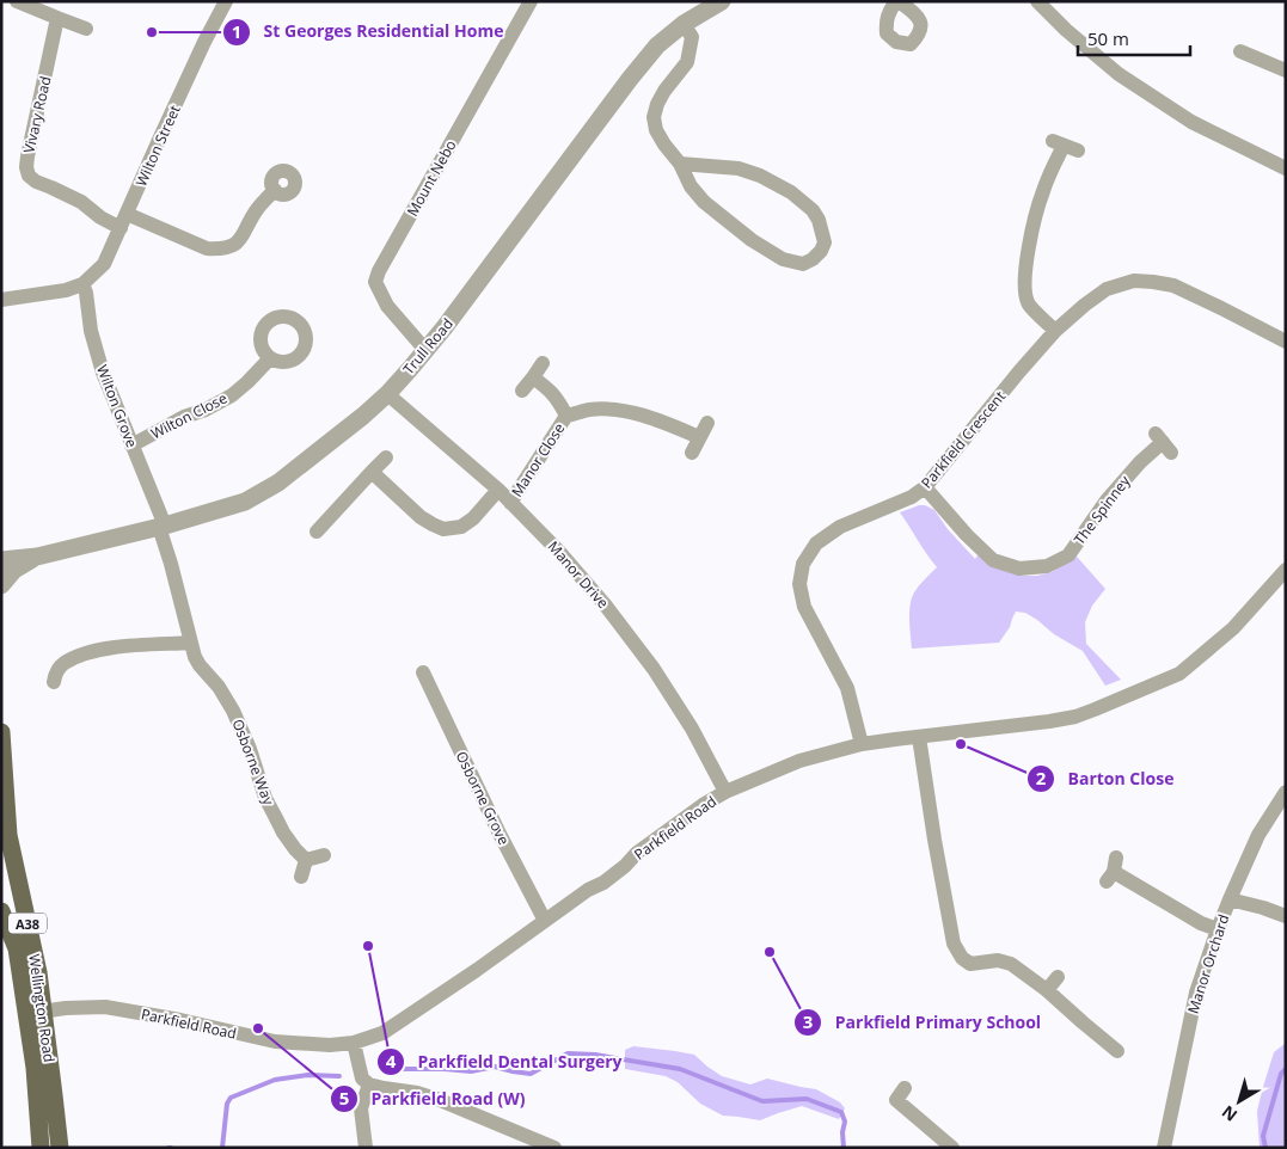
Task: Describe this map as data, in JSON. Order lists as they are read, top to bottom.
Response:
{
  "streets": {
    "main road": ["A38", "Wellington Road"],
    "street": [
      "Vivary Road",
      "Wilton Street",
      "Mount Nebo",
      "Trull Road",
      "Wilton Grove",
      "Wilton Close",
      "Parkfield Crescent",
      "Manor Close",
      "The Spinney",
      "Manor Drive",
      "Osborne Way",
      "Osborne Grove",
      "Parkfield Road",
      "Manor Orchard"
    ]
  },
  "crossings": [
    ["Vivary Road", "Wilton Street"],
    ["Wilton Street", "Wilton Grove"],
    ["Mount Nebo", "Trull Road"],
    ["Trull Road", "Wilton Grove"],
    ["Trull Road", "Manor Drive"],
    ["Trull Road", "Osborne Way"],
    ["Wilton Grove", "Wilton Close"],
    ["Wilton Grove", "Osborne Way"],
    ["Parkfield Crescent", "The Spinney"],
    ["Parkfield Crescent", "Parkfield Road"],
    ["Manor Close", "Manor Drive"],
    ["Manor Drive", "Parkfield Road"],
    ["Osborne Grove", "Parkfield Road"],
    ["Parkfield Road", "Wellington Road"],
    ["A38", "Wellington Road"]
  ],
  "places": [
    "St Georges Residential Home",
    "Barton Close",
    "Parkfield Dental Surgery",
    "Parkfield Primary School",
    "Parkfield Road (W)"
  ],
  "scale_bar": "50 m",
  "north": "bottom left"
}
